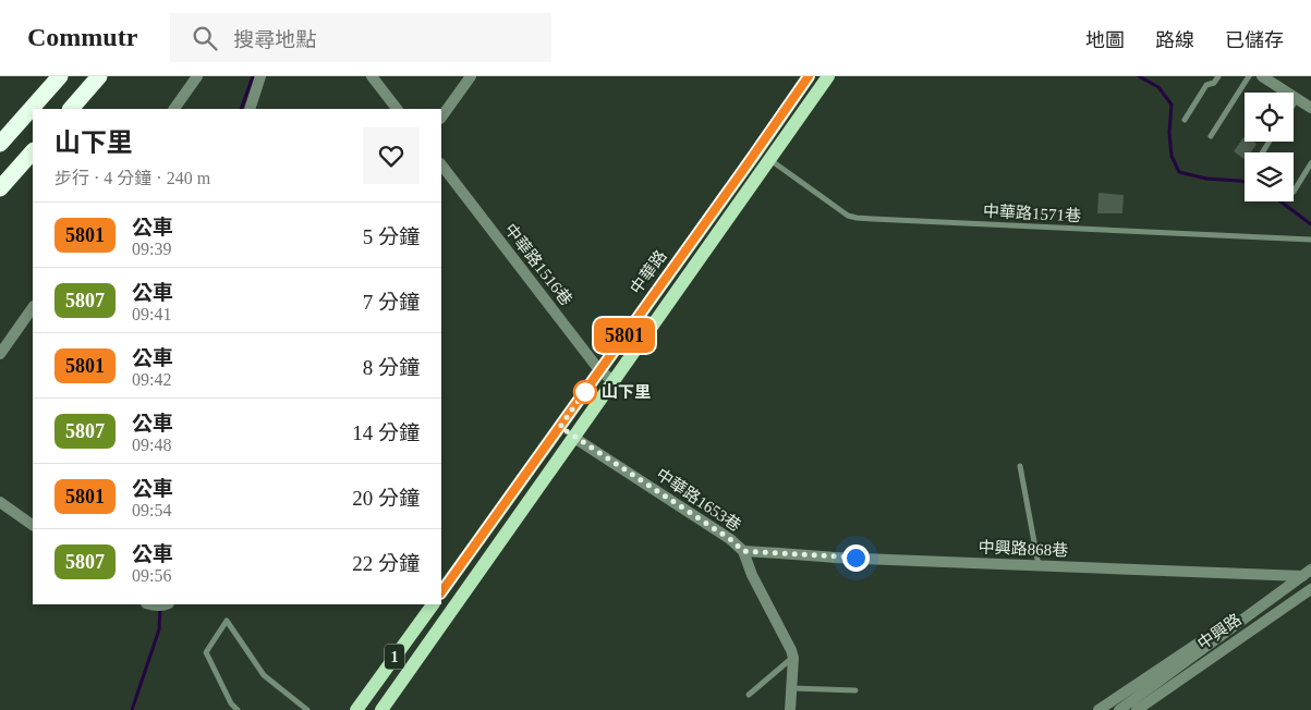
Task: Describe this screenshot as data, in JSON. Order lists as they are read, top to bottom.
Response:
{
  "streets": {
    "main road": ["中華路", "1"],
    "street": [
      "中華路1516巷",
      "中華路1653巷",
      "中興路868巷",
      "中興路"
    ],
    "lane": ["中華路1571巷"]
  },
  "crossings": [
    ["中華路1571巷", "中華路"],
    ["中華路1516巷", "中華路"],
    ["中華路", "中華路1653巷"],
    ["中華路1653巷", "中興路868巷"],
    ["中興路868巷", "中興路"]
  ],
  "places": ["山下里"],
  "lines": ["bus line 5801"],
  "page": {
    "header": "Commutr",
    "search": "搜尋地點",
    "nav": ["地圖", "路線", "已儲存"],
    "on_map": "5801",
    "heading": ["山下里", "步行 · 4 分鐘 · 240 m"],
    "list": [
      {
        "mark": "5801",
        "name": "公車",
        "note": "09:39",
        "value": "5 分鐘"
      },
      {
        "mark": "5807",
        "name": "公車",
        "note": "09:41",
        "value": "7 分鐘"
      },
      {
        "mark": "5801",
        "name": "公車",
        "note": "09:42",
        "value": "8 分鐘"
      },
      {
        "mark": "5807",
        "name": "公車",
        "note": "09:48",
        "value": "14 分鐘"
      },
      {
        "mark": "5801",
        "name": "公車",
        "note": "09:54",
        "value": "20 分鐘"
      },
      {
        "mark": "5807",
        "name": "公車",
        "note": "09:56",
        "value": "22 分鐘"
      }
    ]
  }
}
